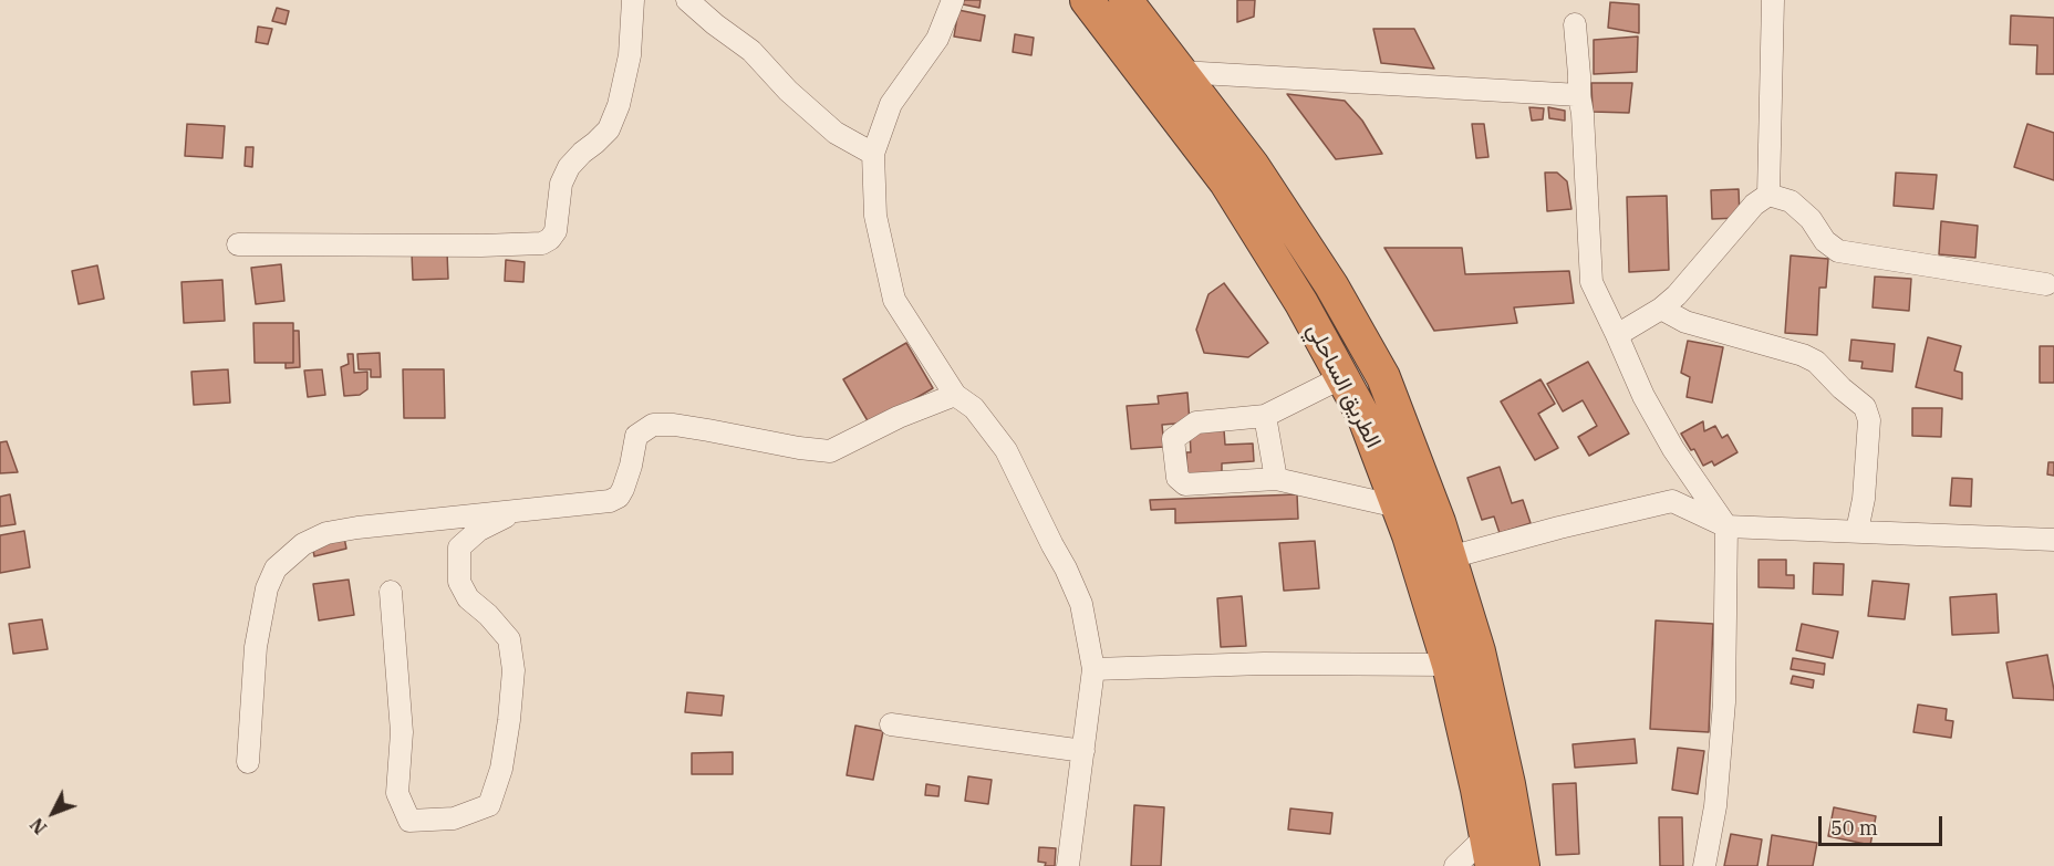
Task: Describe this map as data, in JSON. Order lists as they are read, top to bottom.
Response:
{
  "streets": {
    "highway": ["الطريق الساحلي"]
  },
  "scale_bar": "50 m",
  "north": "bottom left"
}
